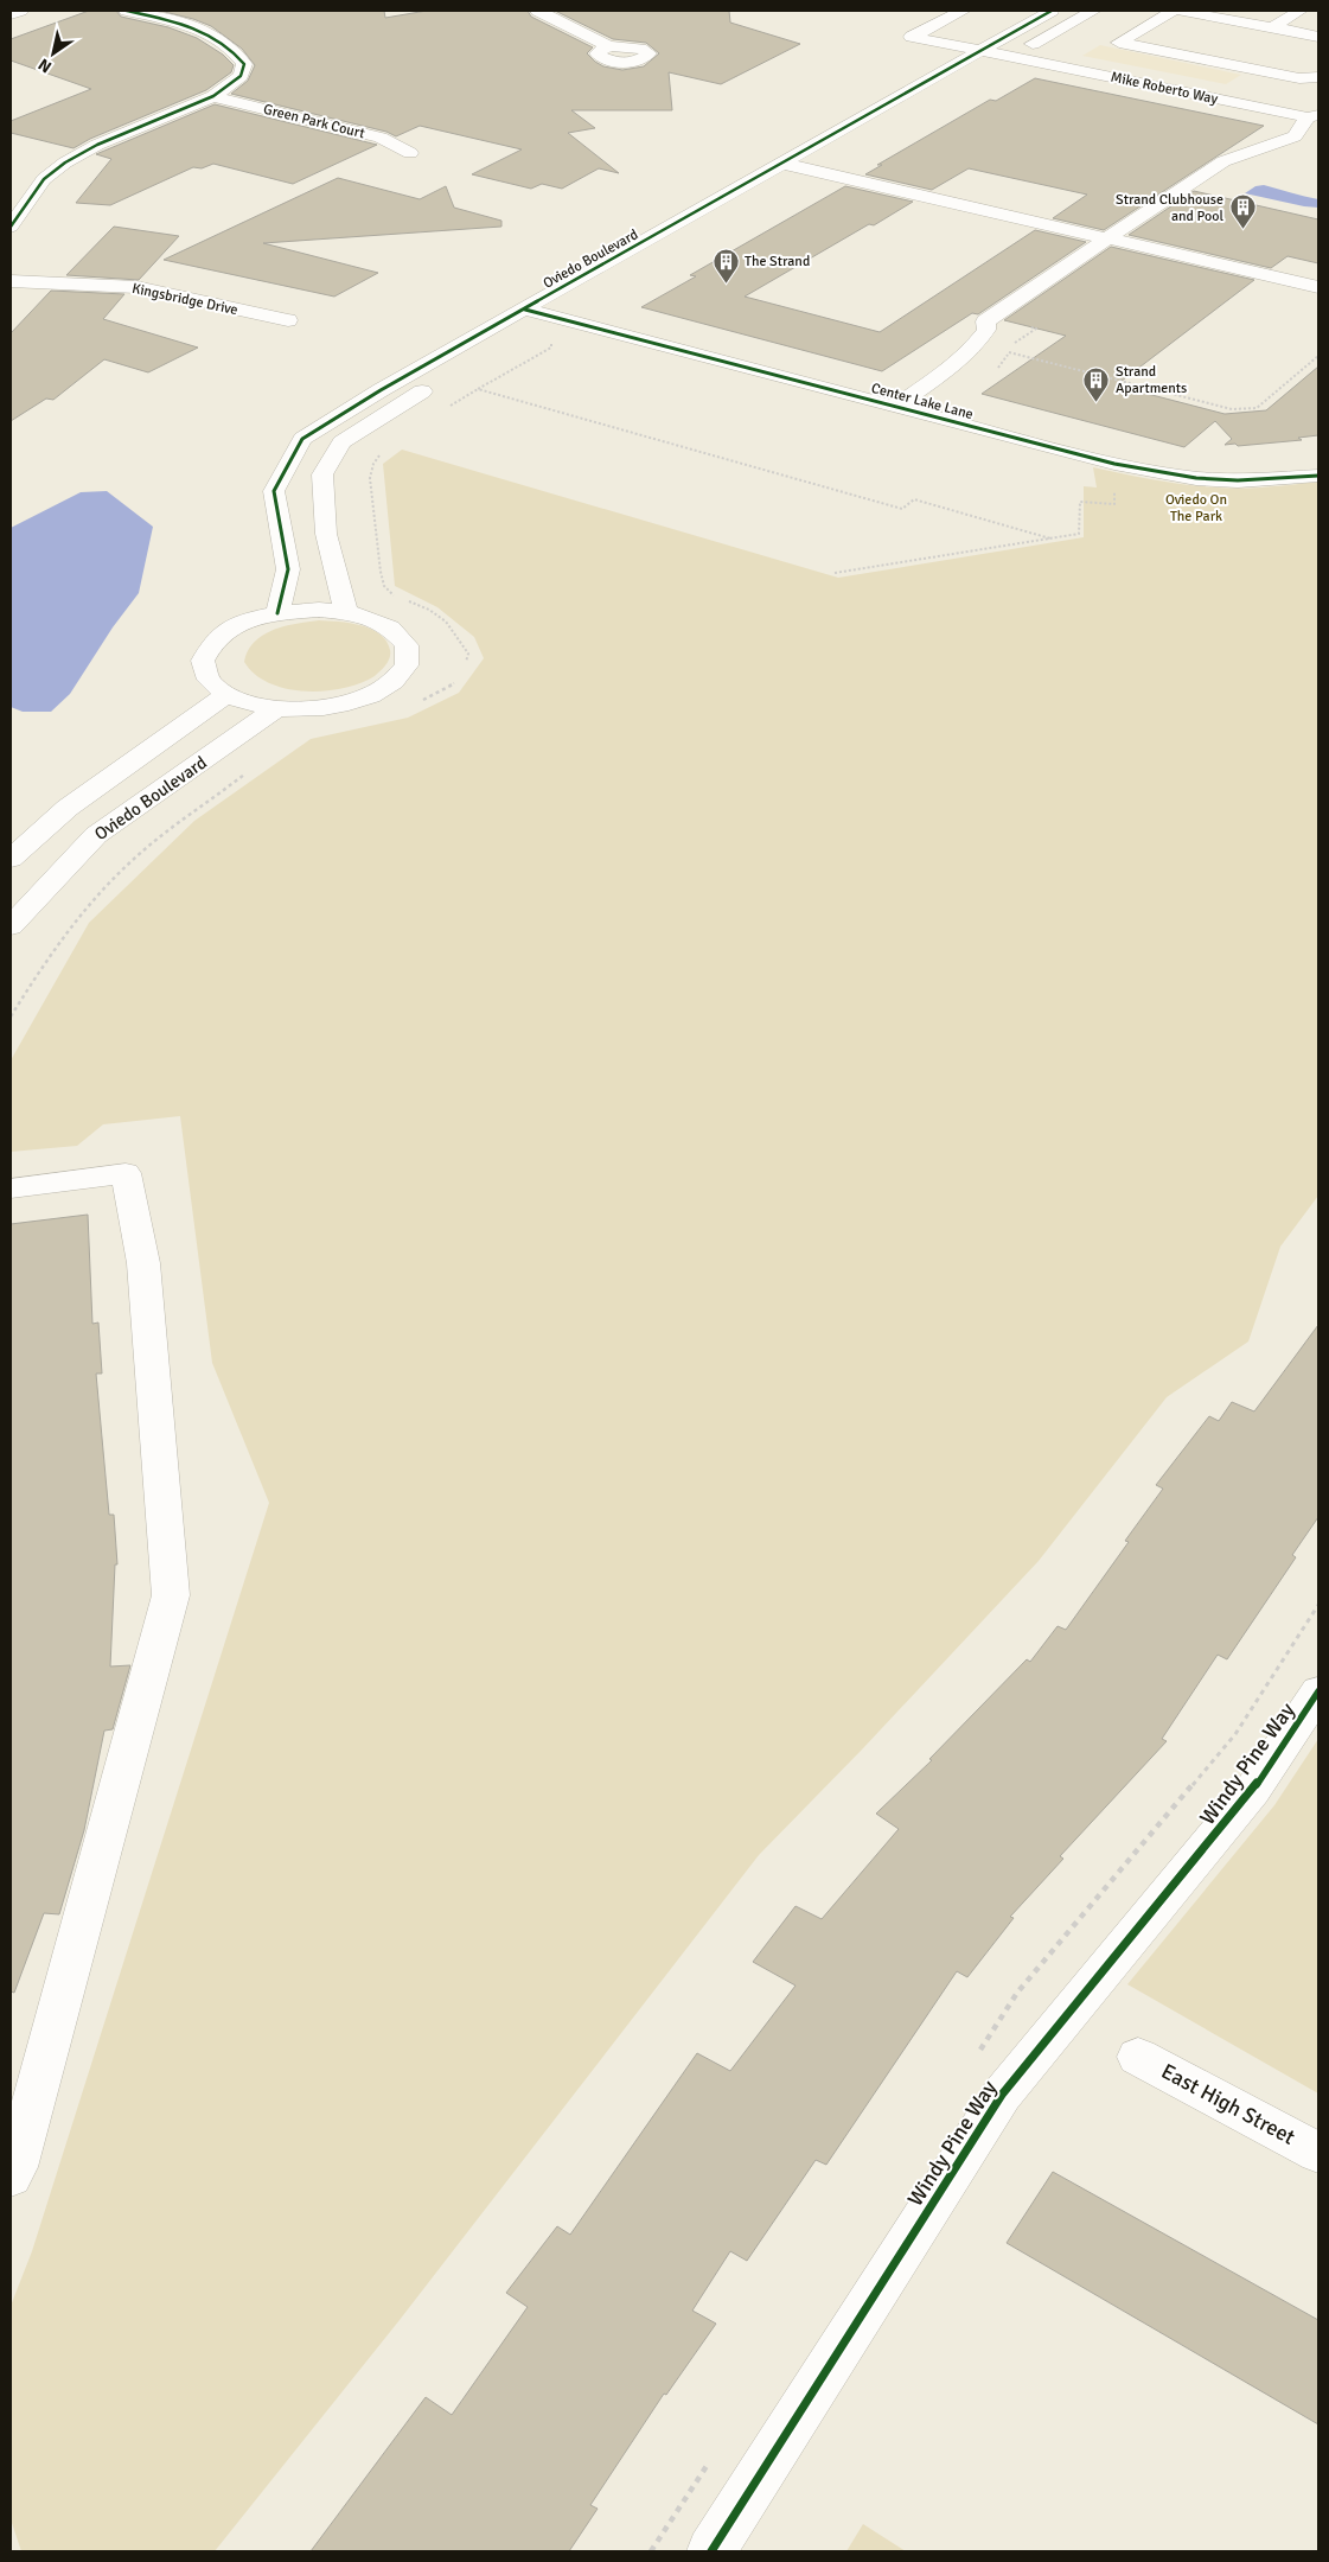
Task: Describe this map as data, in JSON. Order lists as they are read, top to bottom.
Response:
{
  "streets": {
    "street": [
      "Mike Roberto Way",
      "Green Park Court",
      "Oviedo Boulevard",
      "Kingsbridge Drive",
      "Center Lake Lane",
      "Windy Pine Way",
      "East High Street"
    ]
  },
  "crossings": [
    ["Mike Roberto Way", "Oviedo Boulevard"],
    ["Oviedo Boulevard", "Center Lake Lane"]
  ],
  "parks": ["Oviedo On The Park"],
  "places": {
    "building": ["Strand Clubhouse and Pool", "The Strand", "Strand Apartments"]
  },
  "north": "bottom left"
}
